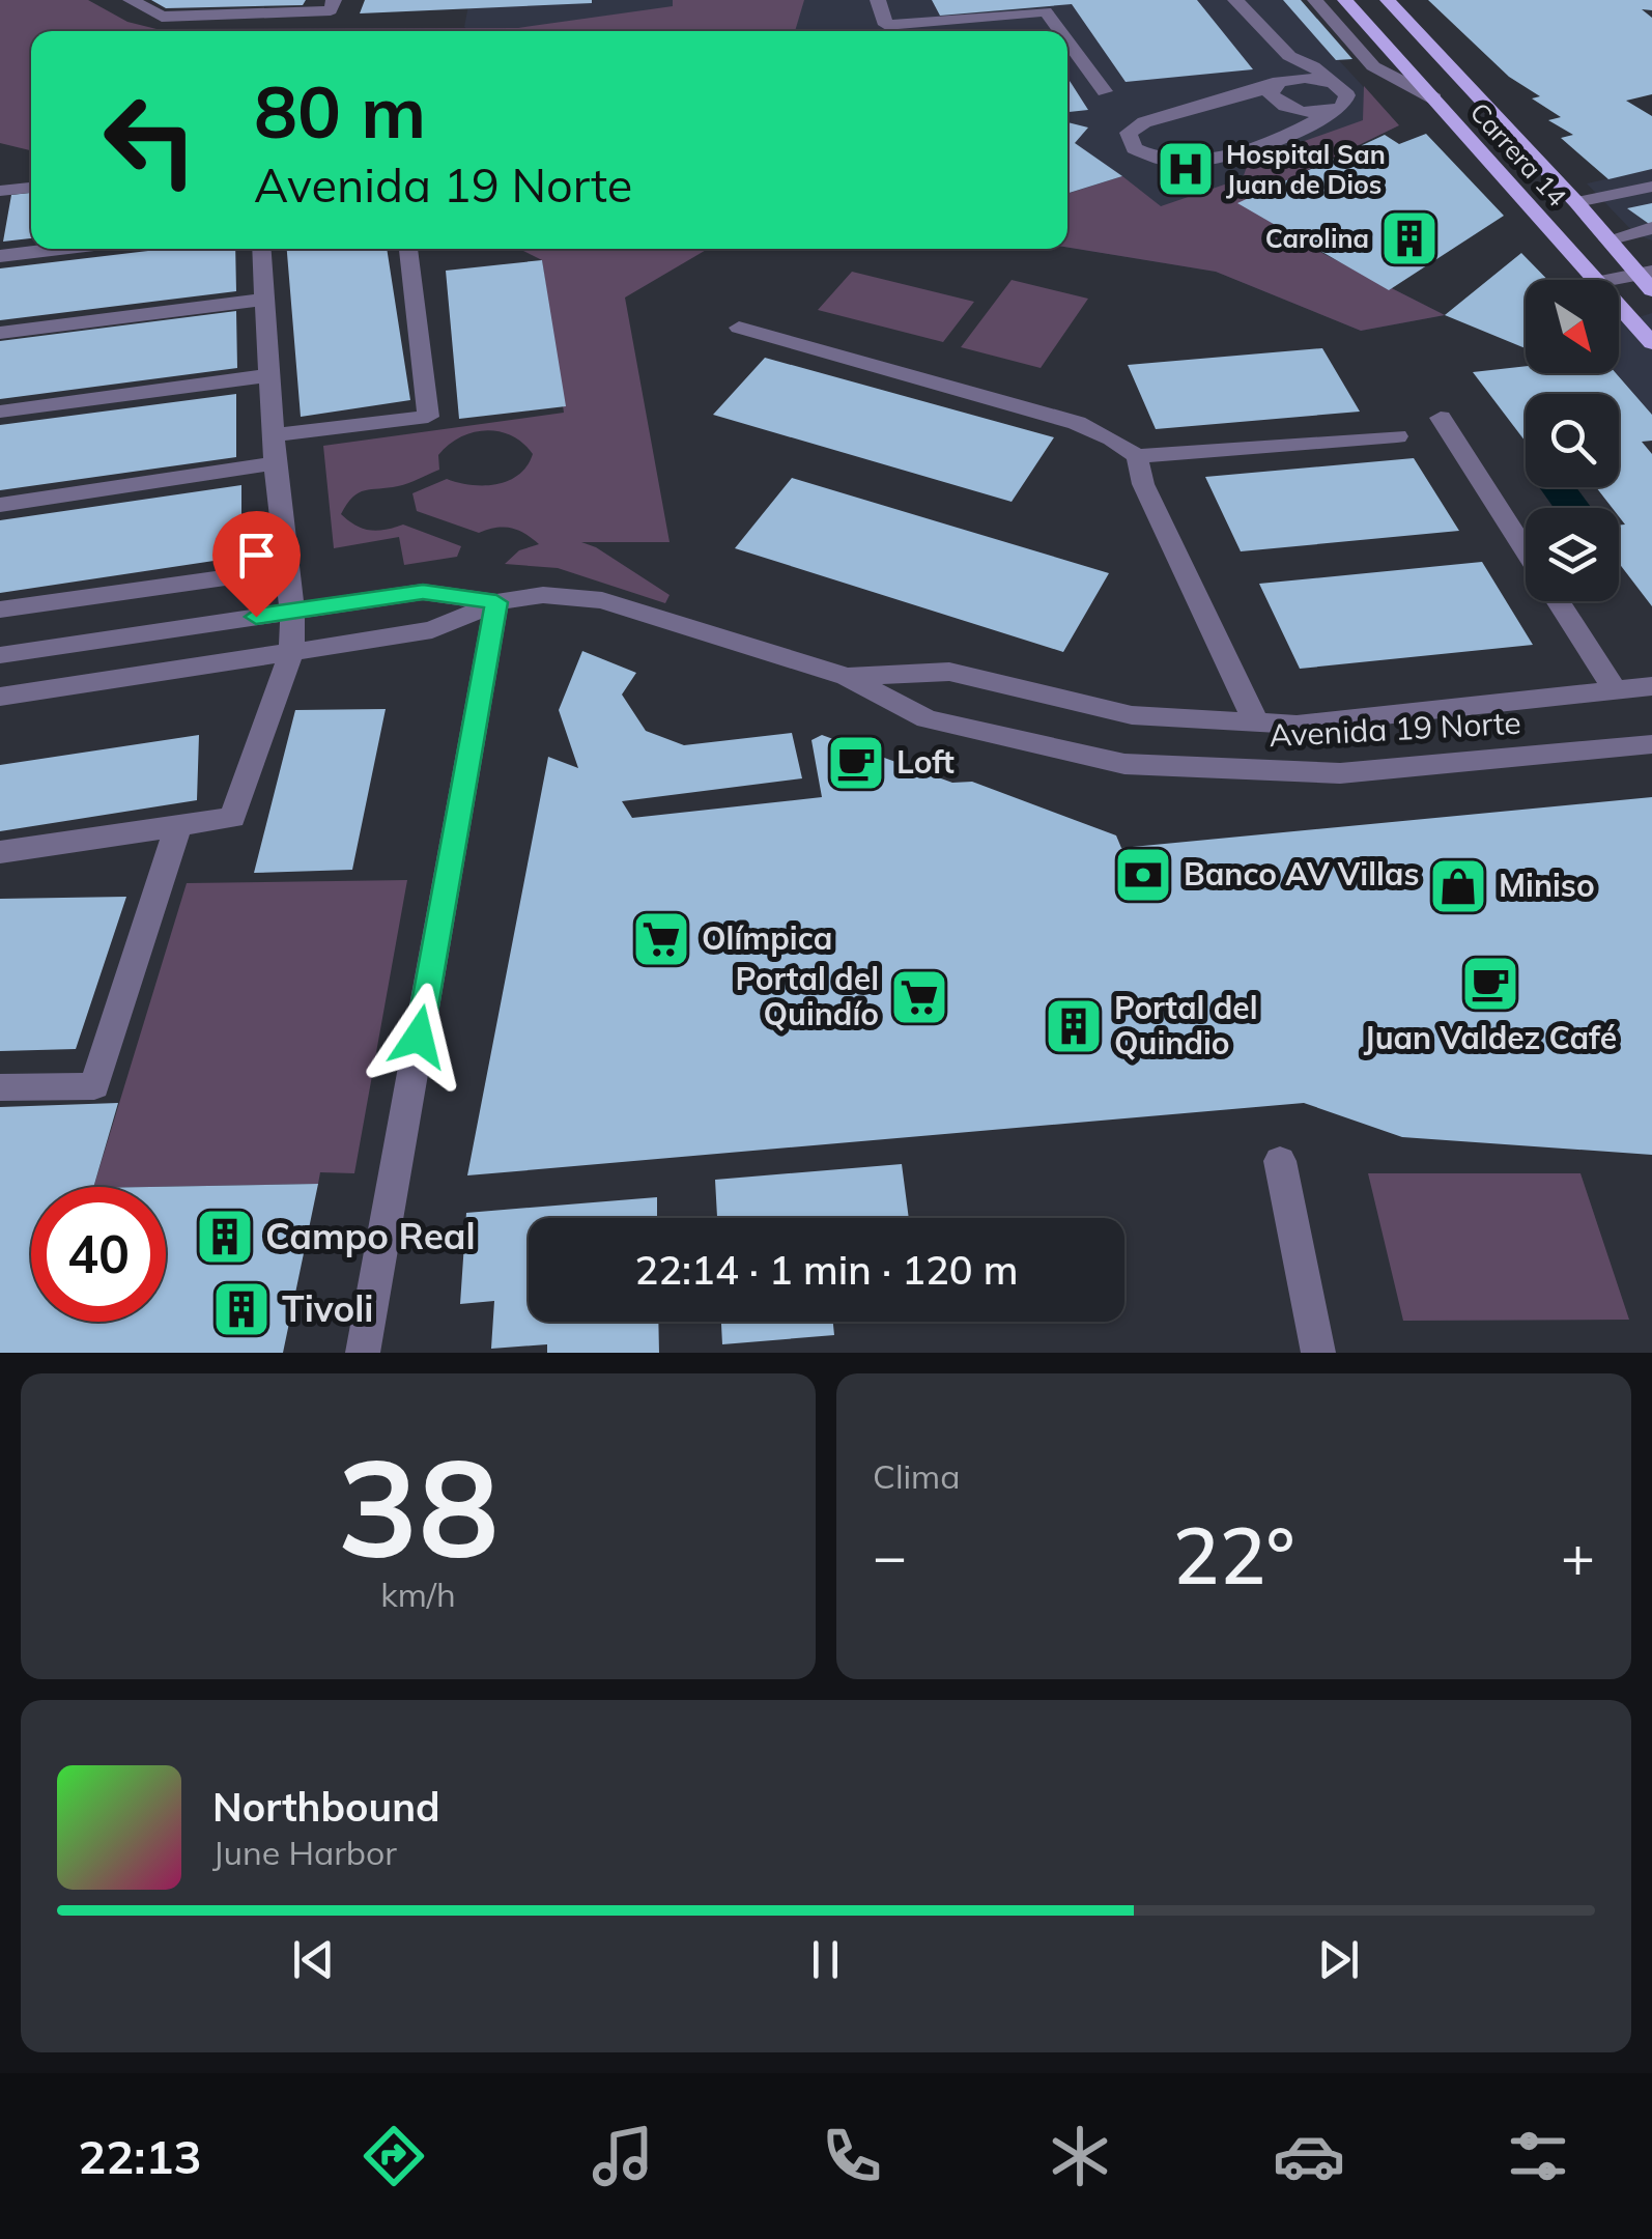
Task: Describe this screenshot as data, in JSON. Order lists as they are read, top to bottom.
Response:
{
  "streets": {
    "main road": ["Carrera 14"],
    "street": ["Avenida 19 Norte"]
  },
  "places": {
    "hospital": ["Hospital San Juan de Dios"],
    "building": [
      "Carolina",
      "Portal del Quindio",
      "Campo Real",
      "Tivoli"
    ],
    "cafe": ["Loft", "Juan Valdez Café"],
    "bank": ["Banco AV Villas"],
    "shop": ["Miniso"],
    "supermarket": ["Olímpica", "Portal del Quindío"]
  },
  "north": "bottom right",
  "page": {
    "turn": ["80 m", "Avenida 19 Norte"],
    "limit": "40",
    "trip": "22:14 · 1 min · 120 m",
    "tile": [
      ["38", "km/h"],
      "Clima"
    ],
    "heat": ["−", "22°", "+"],
    "song": ["Northbound", "June Harbor"],
    "tabs": "22:13"
  }
}
